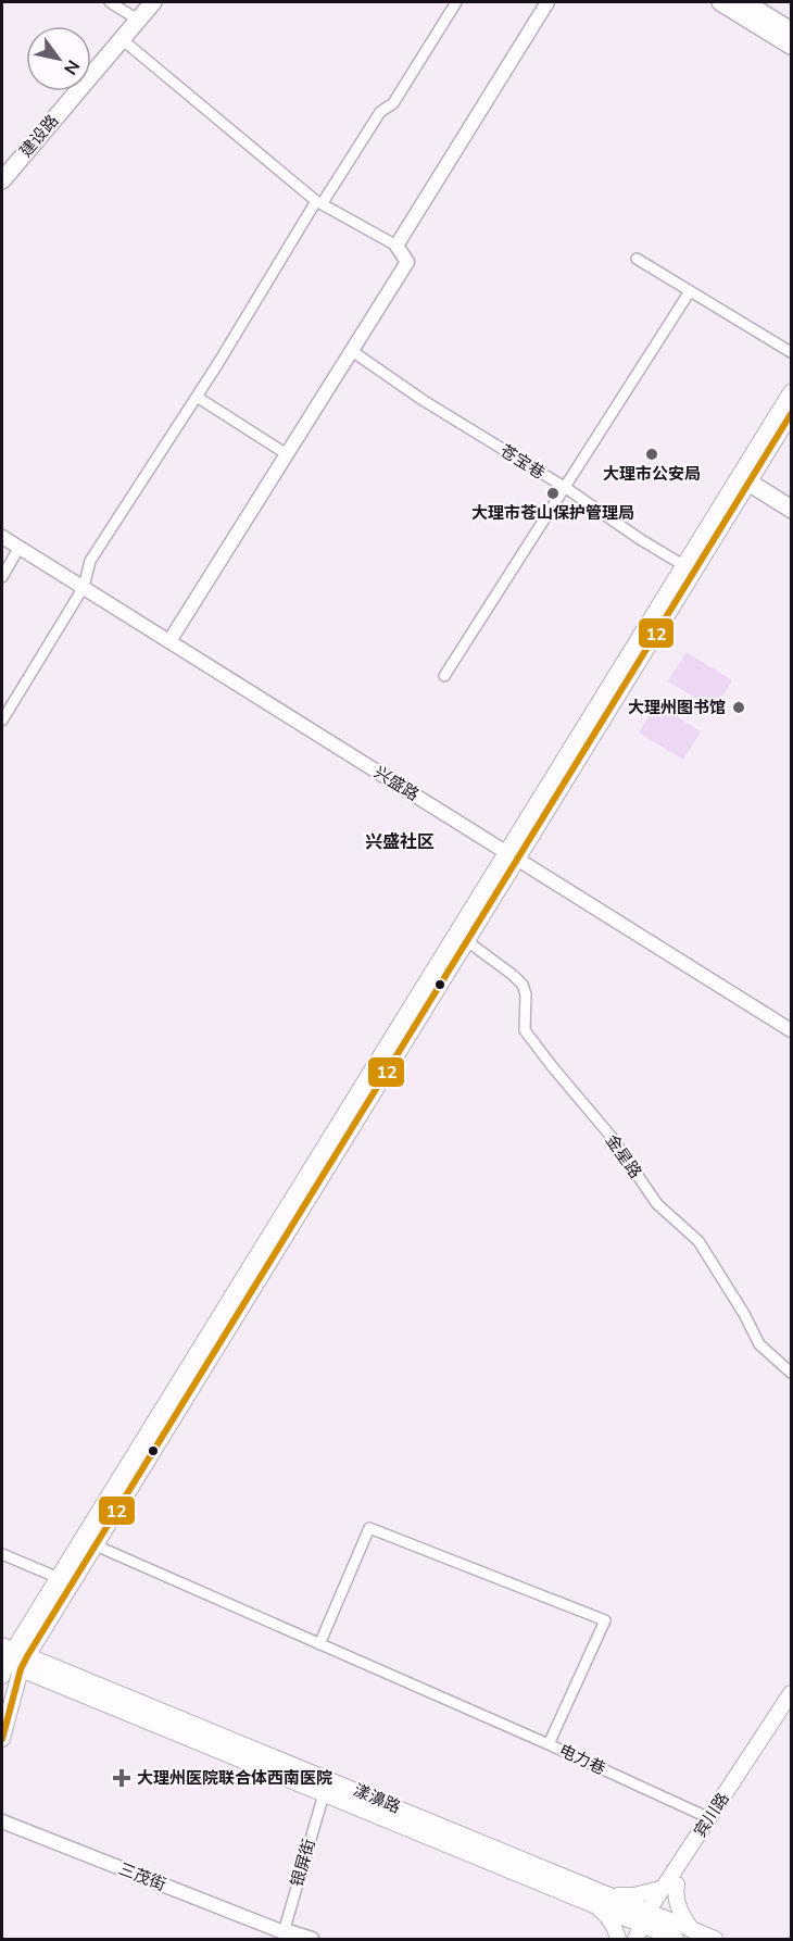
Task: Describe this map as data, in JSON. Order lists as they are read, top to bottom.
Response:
{
  "streets": {
    "main road": ["建设路", "漾濞路", "宾川路"],
    "street": [
      "苍宝巷",
      "兴盛路",
      "金星路",
      "电力巷",
      "银屏街",
      "三茂街"
    ]
  },
  "crossings": [
    ["电力巷", "宾川路"],
    ["漾濞路", "宾川路"],
    ["漾濞路", "银屏街"],
    ["银屏街", "三茂街"]
  ],
  "districts": ["兴盛社区"],
  "places": {
    "other": ["大理市公安局", "大理市苍山保护管理局", "大理州图书馆"],
    "health": ["大理州医院联合体西南医院"]
  },
  "lines": ["transit line 12"],
  "north": "bottom right"
}
